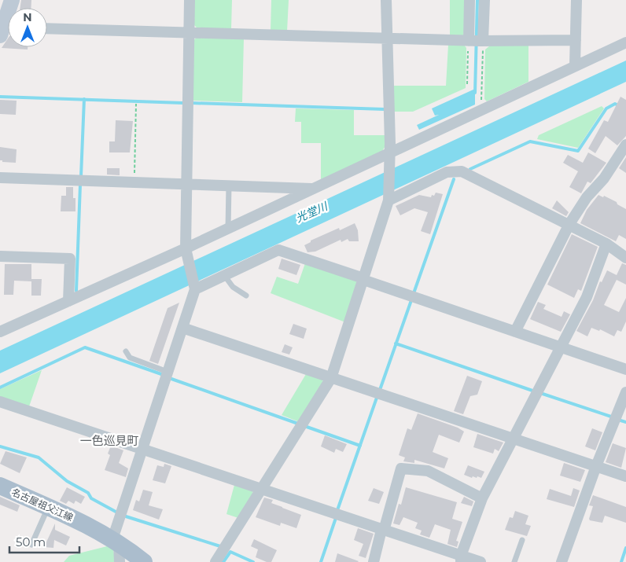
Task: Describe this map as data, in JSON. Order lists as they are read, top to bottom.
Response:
{
  "streets": {
    "main road": ["名古屋祖父江線"]
  },
  "districts": ["一色巡見町"],
  "water": ["光堂川"],
  "scale_bar": "50 m",
  "north": "top"
}
